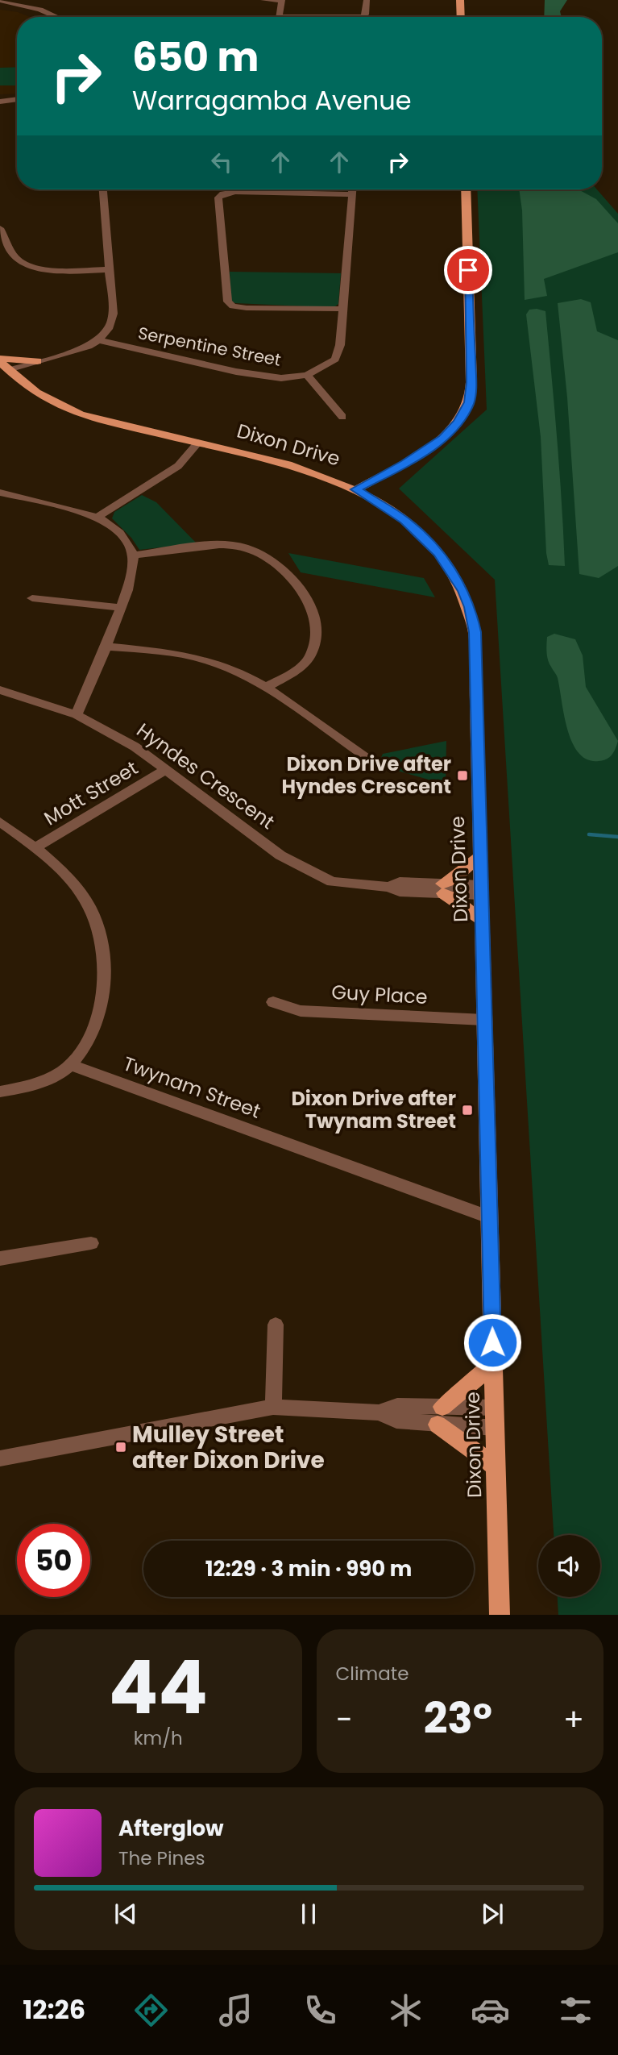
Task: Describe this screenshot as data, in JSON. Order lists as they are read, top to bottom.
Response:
{
  "streets": {
    "main road": ["Dixon Drive"],
    "street": [
      "Serpentine Street",
      "Hyndes Crescent",
      "Mott Street",
      "Guy Place",
      "Twynam Street"
    ]
  },
  "crossings": [
    ["Dixon Drive", "Hyndes Crescent"],
    ["Dixon Drive", "Guy Place"],
    ["Dixon Drive", "Twynam Street"],
    ["Hyndes Crescent", "Mott Street"]
  ],
  "places": {
    "transit": ["Dixon Drive after Hyndes Crescent", "Dixon Drive after Twynam Street", "Mulley Street after Dixon Drive"]
  },
  "page": {
    "turn": ["650 m", "Warragamba Avenue"],
    "limit": "50",
    "trip": "12:29 · 3 min · 990 m",
    "tile": [
      ["44", "km/h"],
      "Climate"
    ],
    "heat": ["−", "23°", "+"],
    "song": ["Afterglow", "The Pines"],
    "tabs": "12:26"
  }
}
